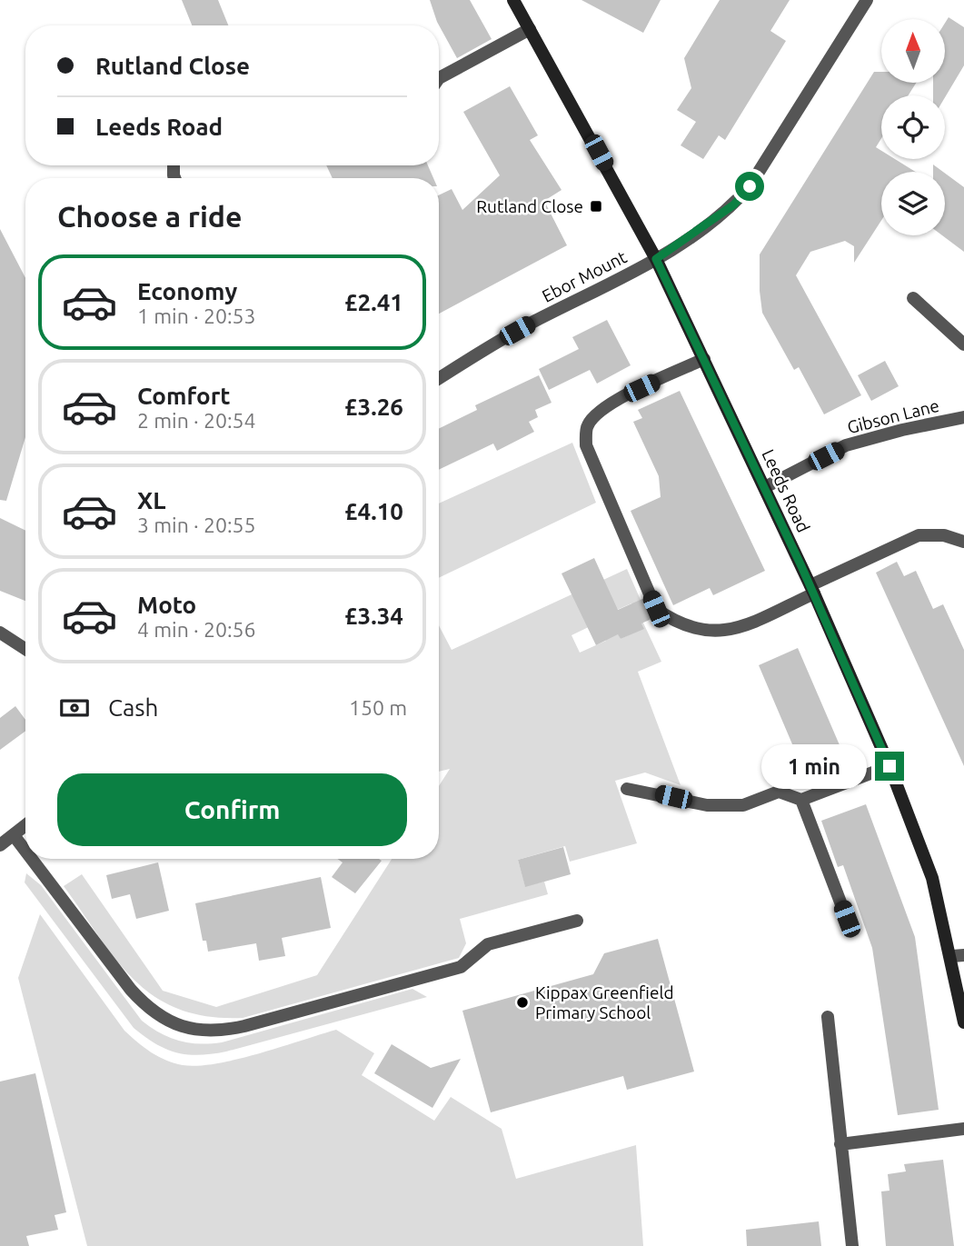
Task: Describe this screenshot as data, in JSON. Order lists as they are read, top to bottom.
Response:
{
  "streets": {
    "main road": ["Leeds Road"],
    "street": ["Ebor Mount", "Gibson Lane"]
  },
  "crossings": [
    ["Ebor Mount", "Leeds Road"],
    ["Gibson Lane", "Leeds Road"]
  ],
  "places": {
    "transit": ["Rutland Close"],
    "other": ["Kippax Greenfield Primary School"]
  },
  "north": "top",
  "page": {
    "banner": ["Rutland Close", "Leeds Road"],
    "heading": "Choose a ride",
    "list": [
      {
        "name": "Economy",
        "note": "1 min · 20:53",
        "value": "£2.41"
      },
      {
        "name": "Comfort",
        "note": "2 min · 20:54",
        "value": "£3.26"
      },
      {
        "name": "XL",
        "note": "3 min · 20:55",
        "value": "£4.10"
      },
      {
        "name": "Moto",
        "note": "4 min · 20:56",
        "value": "£3.34"
      }
    ],
    "pay": ["Cash", "150 m"],
    "bubble": "1 min",
    "buttons": "Confirm"
  }
}
